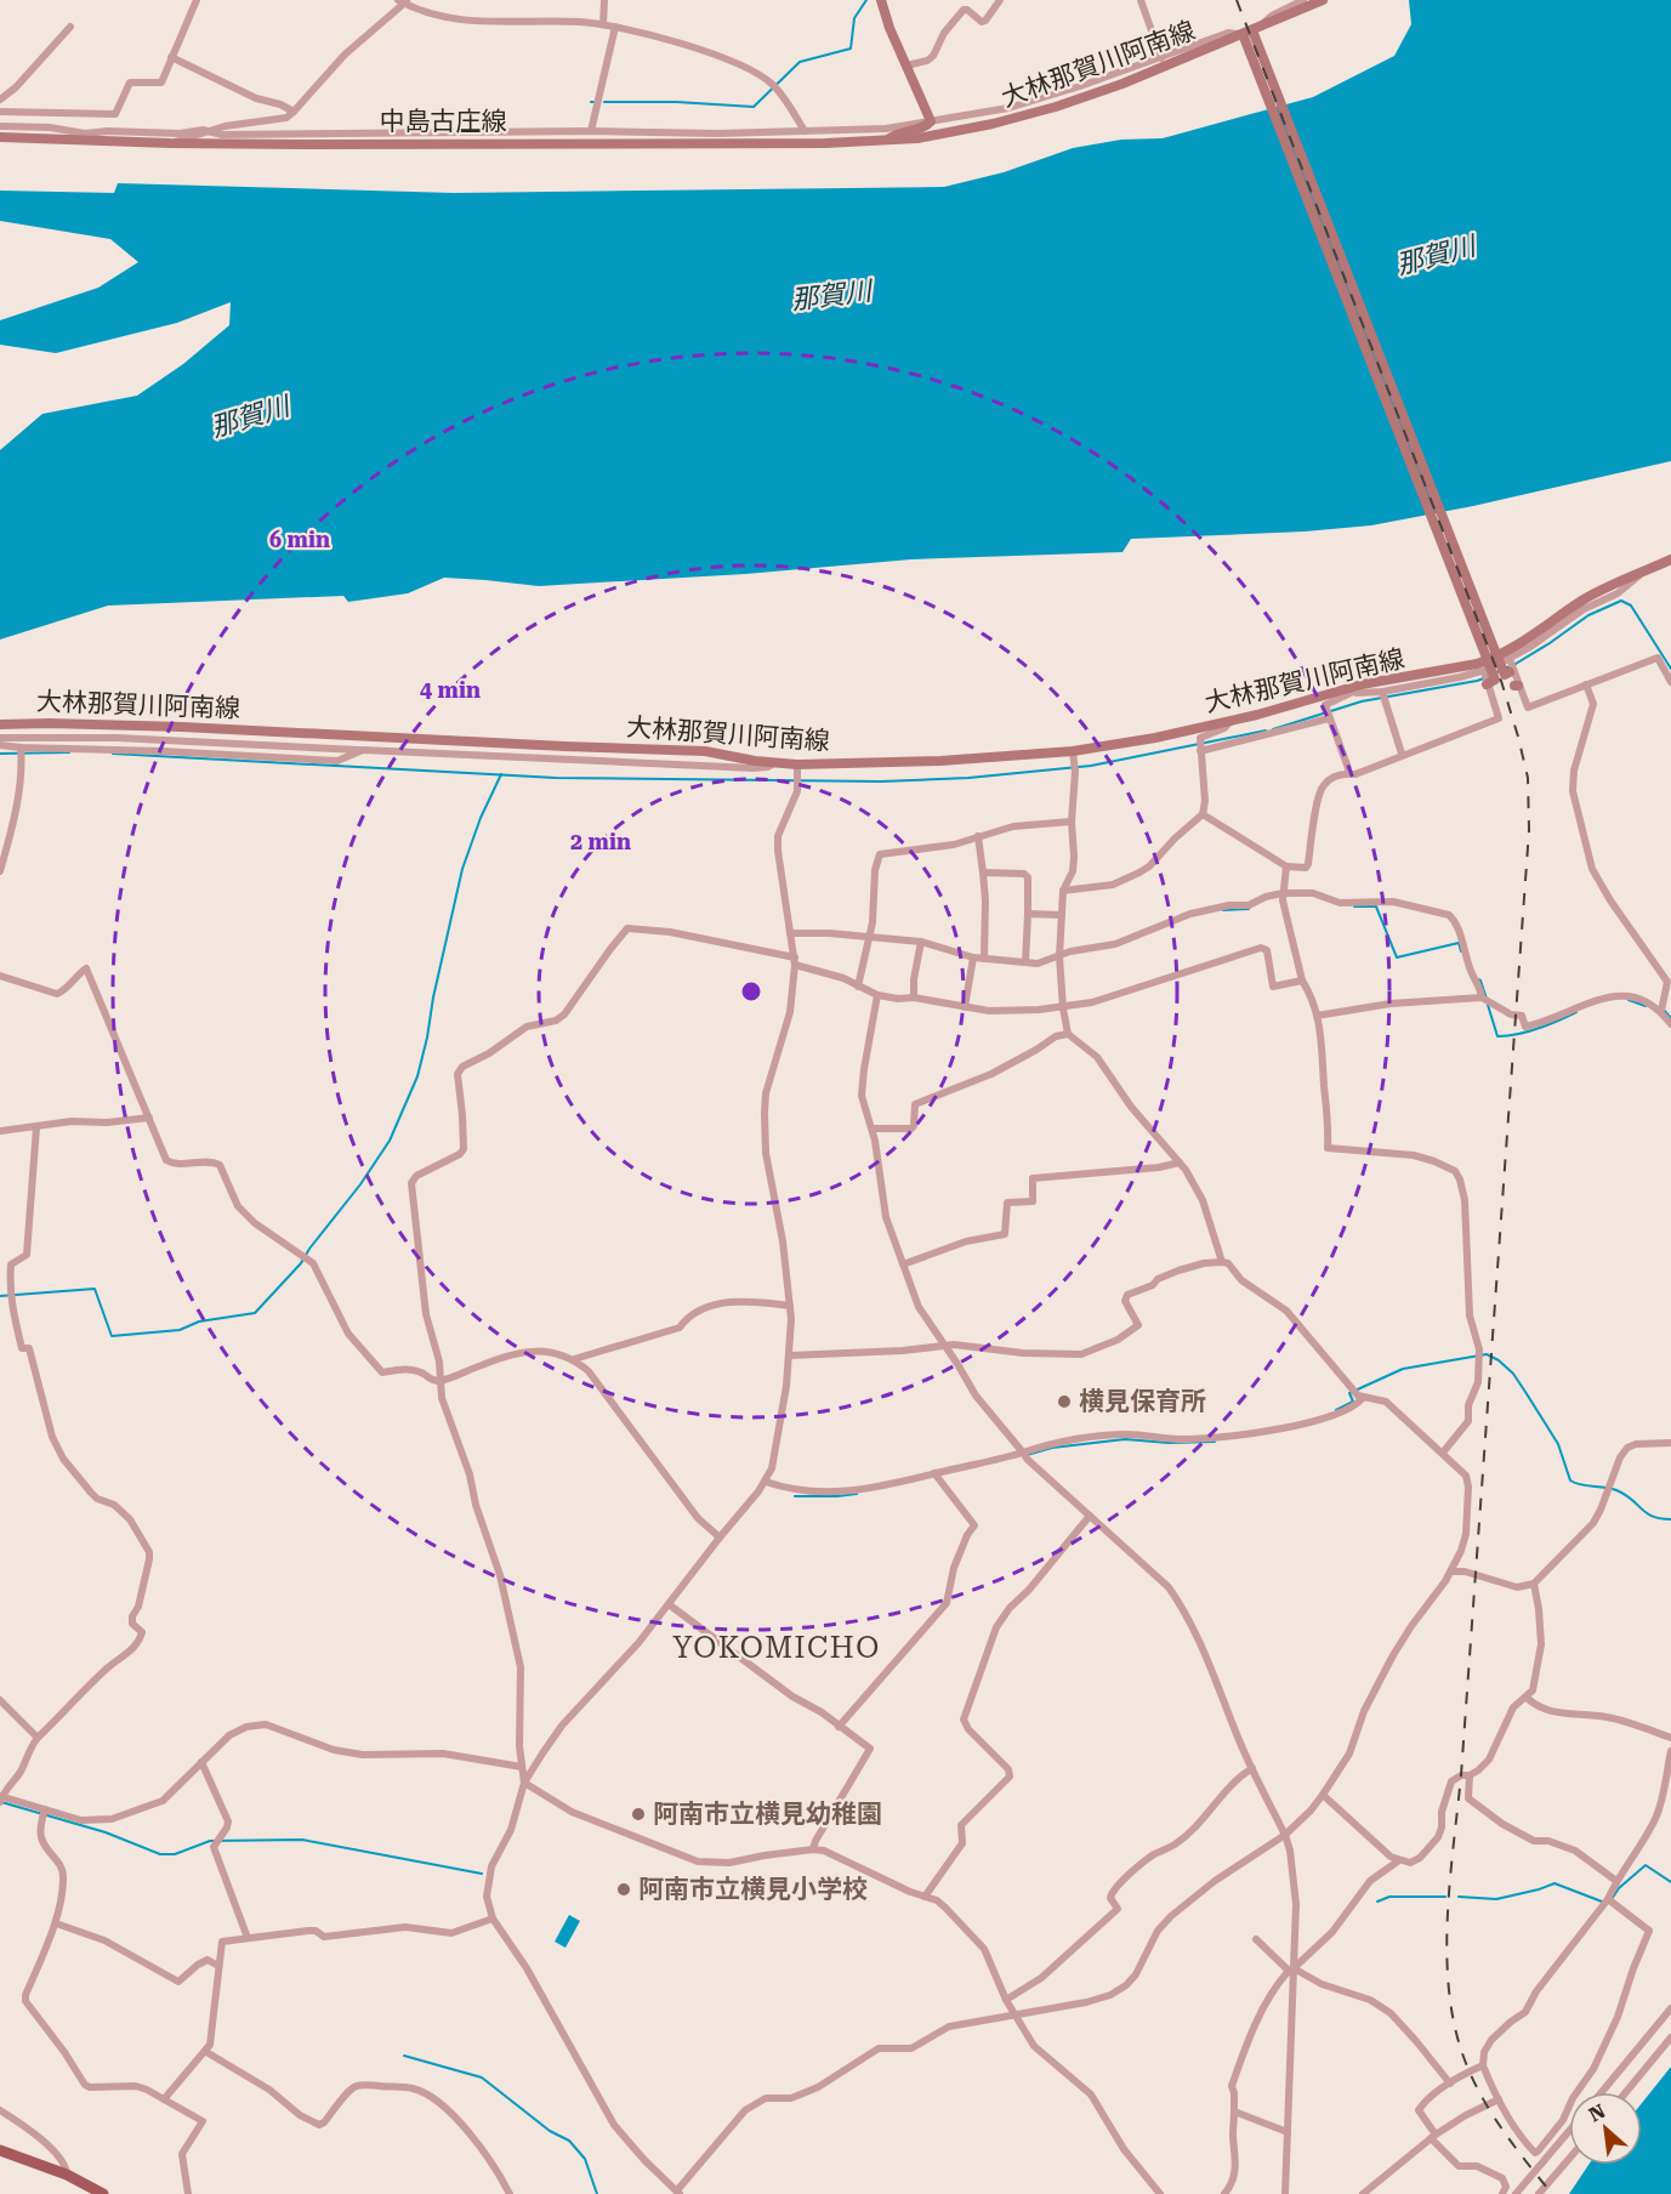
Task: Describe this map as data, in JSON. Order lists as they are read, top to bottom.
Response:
{
  "streets": {
    "main road": ["大林那賀川阿南線", "中島古庄線"]
  },
  "crossings": [
    ["大林那賀川阿南線", "中島古庄線"]
  ],
  "districts": ["YOKOMICHO"],
  "water": ["那賀川"],
  "places": ["横見保育所", "阿南市立横見幼稚園", "阿南市立横見小学校"],
  "north": "top left",
  "rings": ["6 min", "4 min", "2 min"]
}
